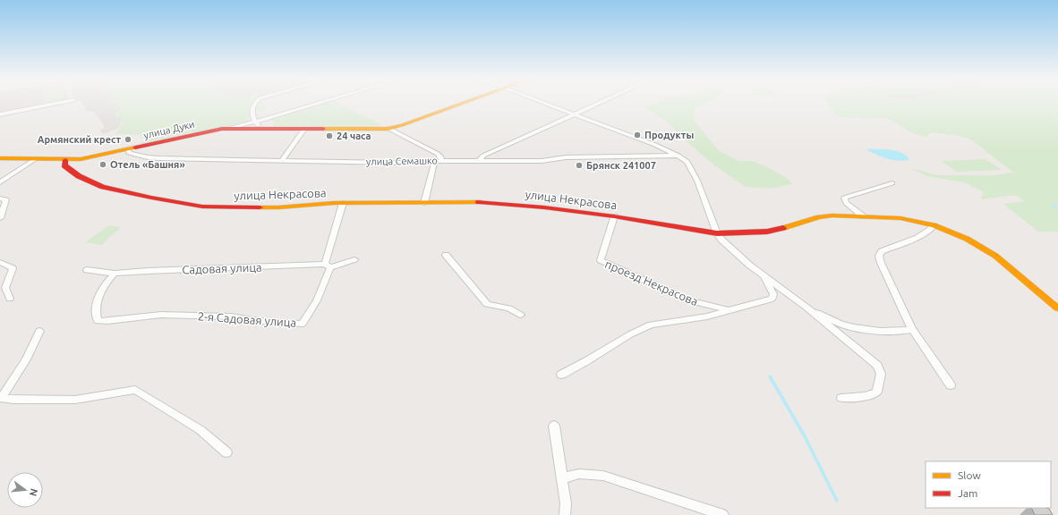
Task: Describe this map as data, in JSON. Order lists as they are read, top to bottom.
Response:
{
  "streets": {
    "street": [
      "улица Дуки",
      "улица Семашко",
      "улица Некрасова",
      "Садовая улица",
      "проезд Некрасова",
      "2-я Садовая улица"
    ]
  },
  "crossings": [
    ["улица Дуки", "улица Семашко"],
    ["улица Дуки", "улица Некрасова"],
    ["улица Некрасова", "проезд Некрасова"],
    ["Садовая улица", "2-я Садовая улица"]
  ],
  "places": [
    "Продукты",
    "24 часа",
    "Армянский крест",
    "Отель «Башня»",
    "Брянск 241007"
  ],
  "legend": ["Slow", "Jam"],
  "north": "right"
}
